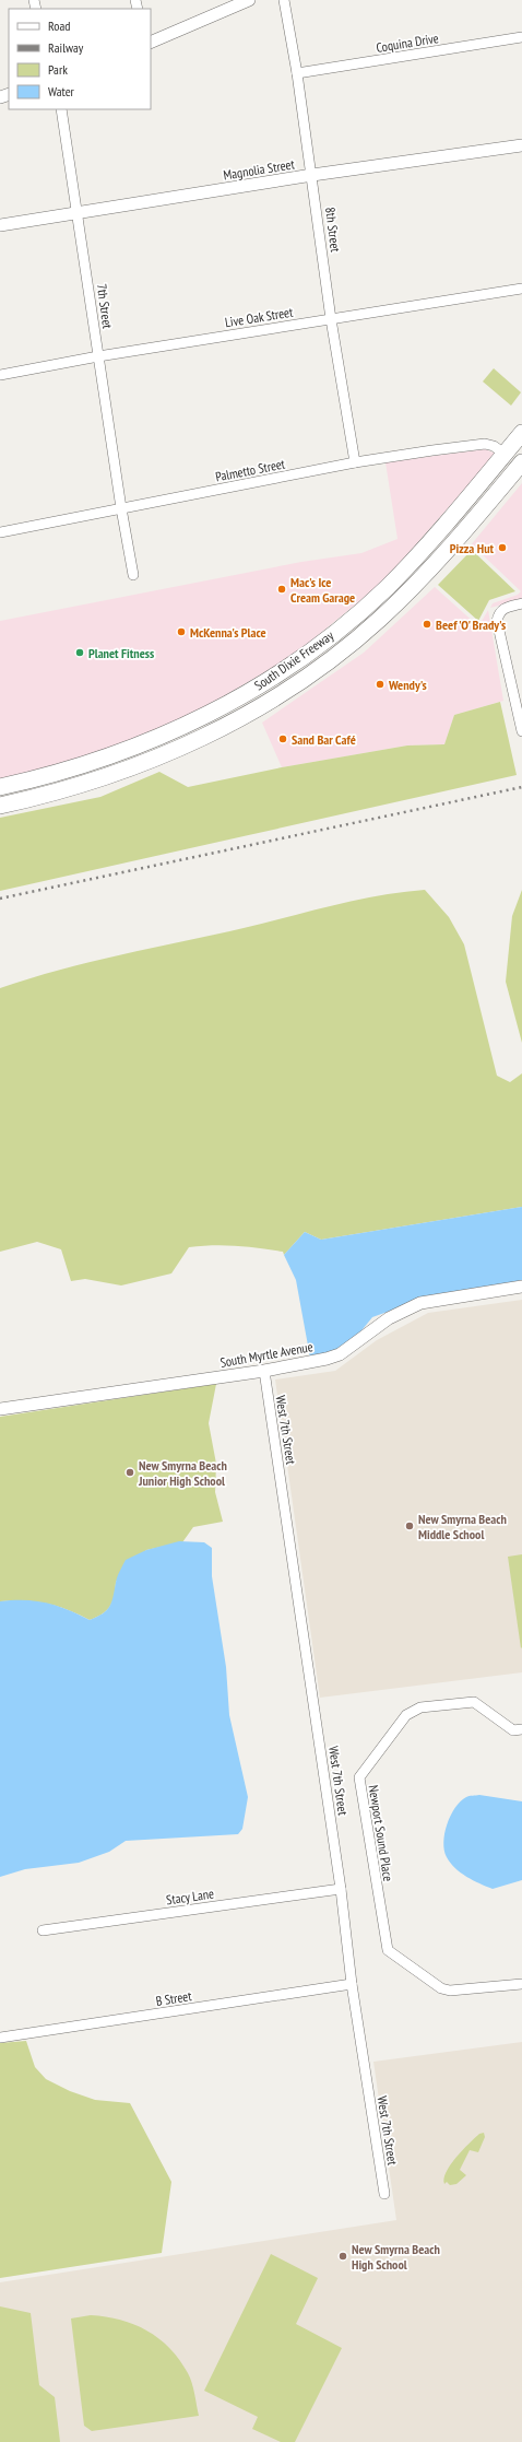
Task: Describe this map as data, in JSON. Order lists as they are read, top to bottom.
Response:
{
  "streets": {
    "main road": ["South Dixie Freeway"],
    "street": [
      "Coquina Drive",
      "Magnolia Street",
      "8th Street",
      "7th Street",
      "Live Oak Street",
      "Palmetto Street",
      "South Myrtle Avenue",
      "West 7th Street",
      "Newport Sound Place",
      "Stacy Lane",
      "B Street"
    ]
  },
  "crossings": [
    ["Coquina Drive", "8th Street"],
    ["Magnolia Street", "8th Street"],
    ["Magnolia Street", "7th Street"],
    ["8th Street", "Live Oak Street"],
    ["8th Street", "Palmetto Street"],
    ["7th Street", "Live Oak Street"],
    ["7th Street", "Palmetto Street"],
    ["Palmetto Street", "South Dixie Freeway"],
    ["South Myrtle Avenue", "West 7th Street"],
    ["West 7th Street", "Stacy Lane"],
    ["West 7th Street", "B Street"]
  ],
  "places": [
    "Pizza Hut",
    "Mac's Ice Cream Garage",
    "Beef 'O' Brady's",
    "McKenna's Place",
    "Planet Fitness",
    "Wendy's",
    "Sand Bar Café",
    "New Smyrna Beach Junior High School",
    "New Smyrna Beach Middle School",
    "New Smyrna Beach High School"
  ],
  "legend": [
    "Road",
    "Railway",
    "Park",
    "Water"
  ]
}
